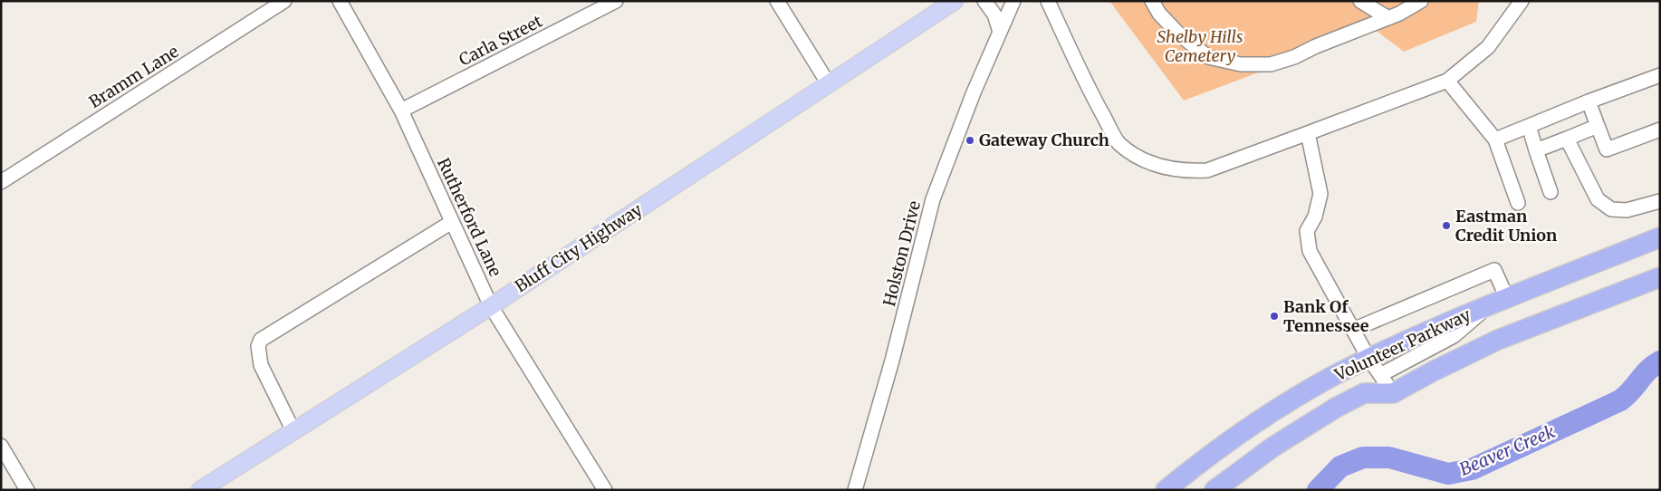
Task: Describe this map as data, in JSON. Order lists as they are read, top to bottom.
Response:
{
  "streets": {
    "highway": ["Volunteer Parkway"],
    "main road": ["Bluff City Highway"],
    "street": [
      "Carla Street",
      "Bramm Lane",
      "Rutherford Lane",
      "Holston Drive"
    ]
  },
  "crossings": [
    ["Carla Street", "Rutherford Lane"],
    ["Rutherford Lane", "Bluff City Highway"]
  ],
  "water": ["Beaver Creek"],
  "parks": ["Shelby Hills Cemetery"],
  "places": ["Gateway Church", "Eastman Credit Union", "Bank Of Tennessee"]
}
